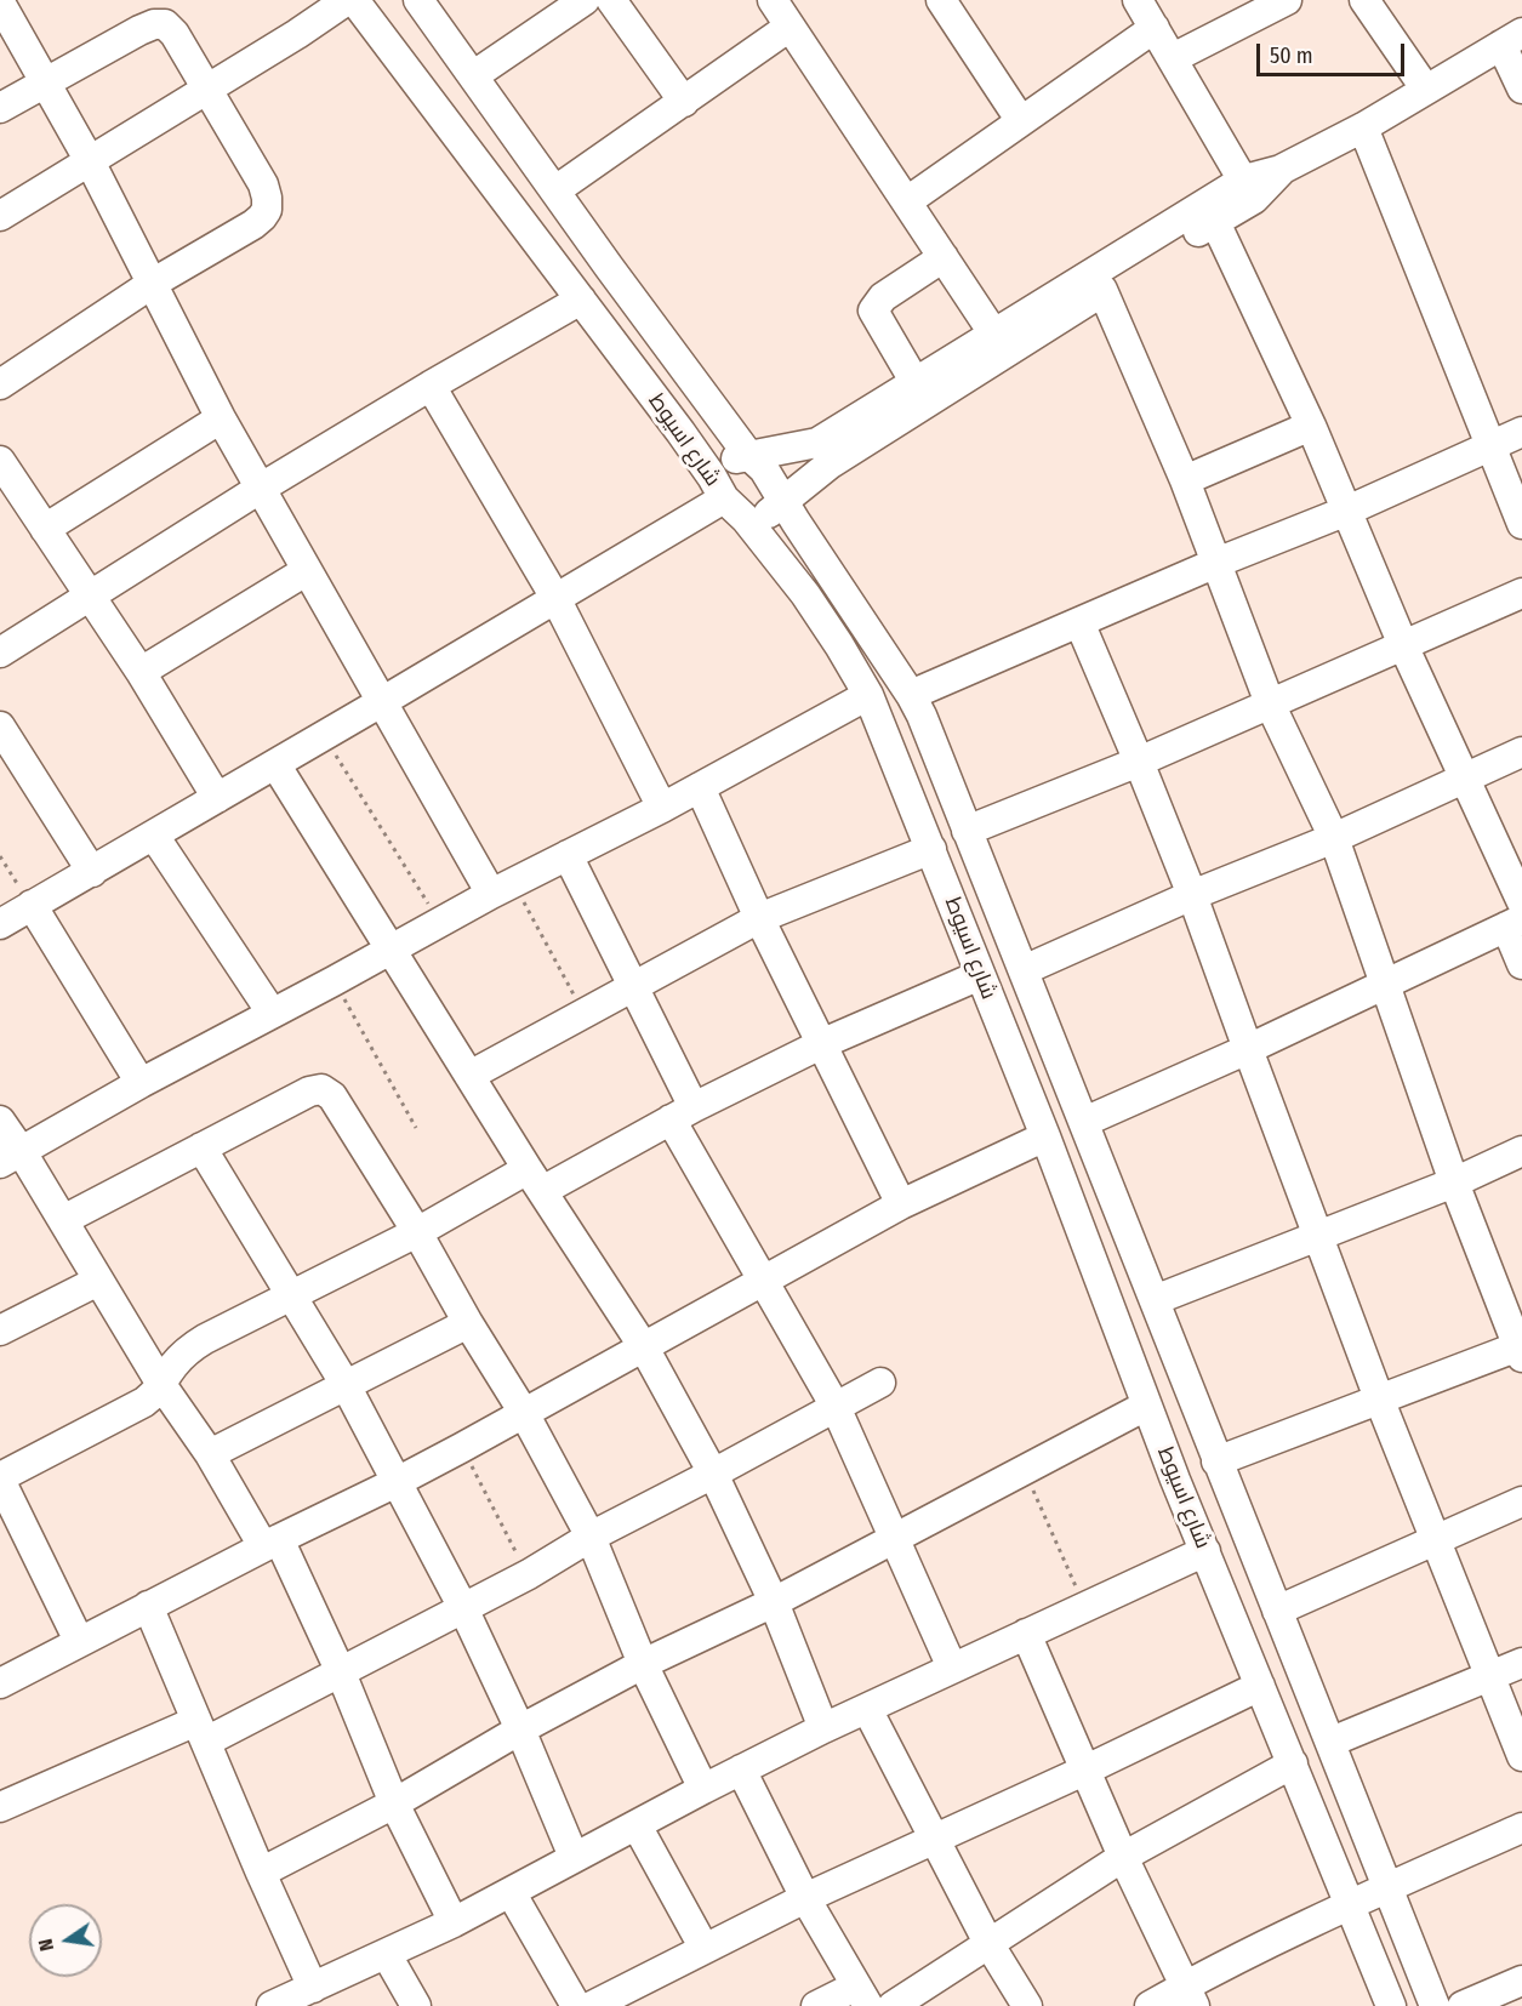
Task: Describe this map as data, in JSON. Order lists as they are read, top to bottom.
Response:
{
  "streets": {
    "street": ["شارع اسيوط"]
  },
  "scale_bar": "50 m",
  "north": "left"
}
